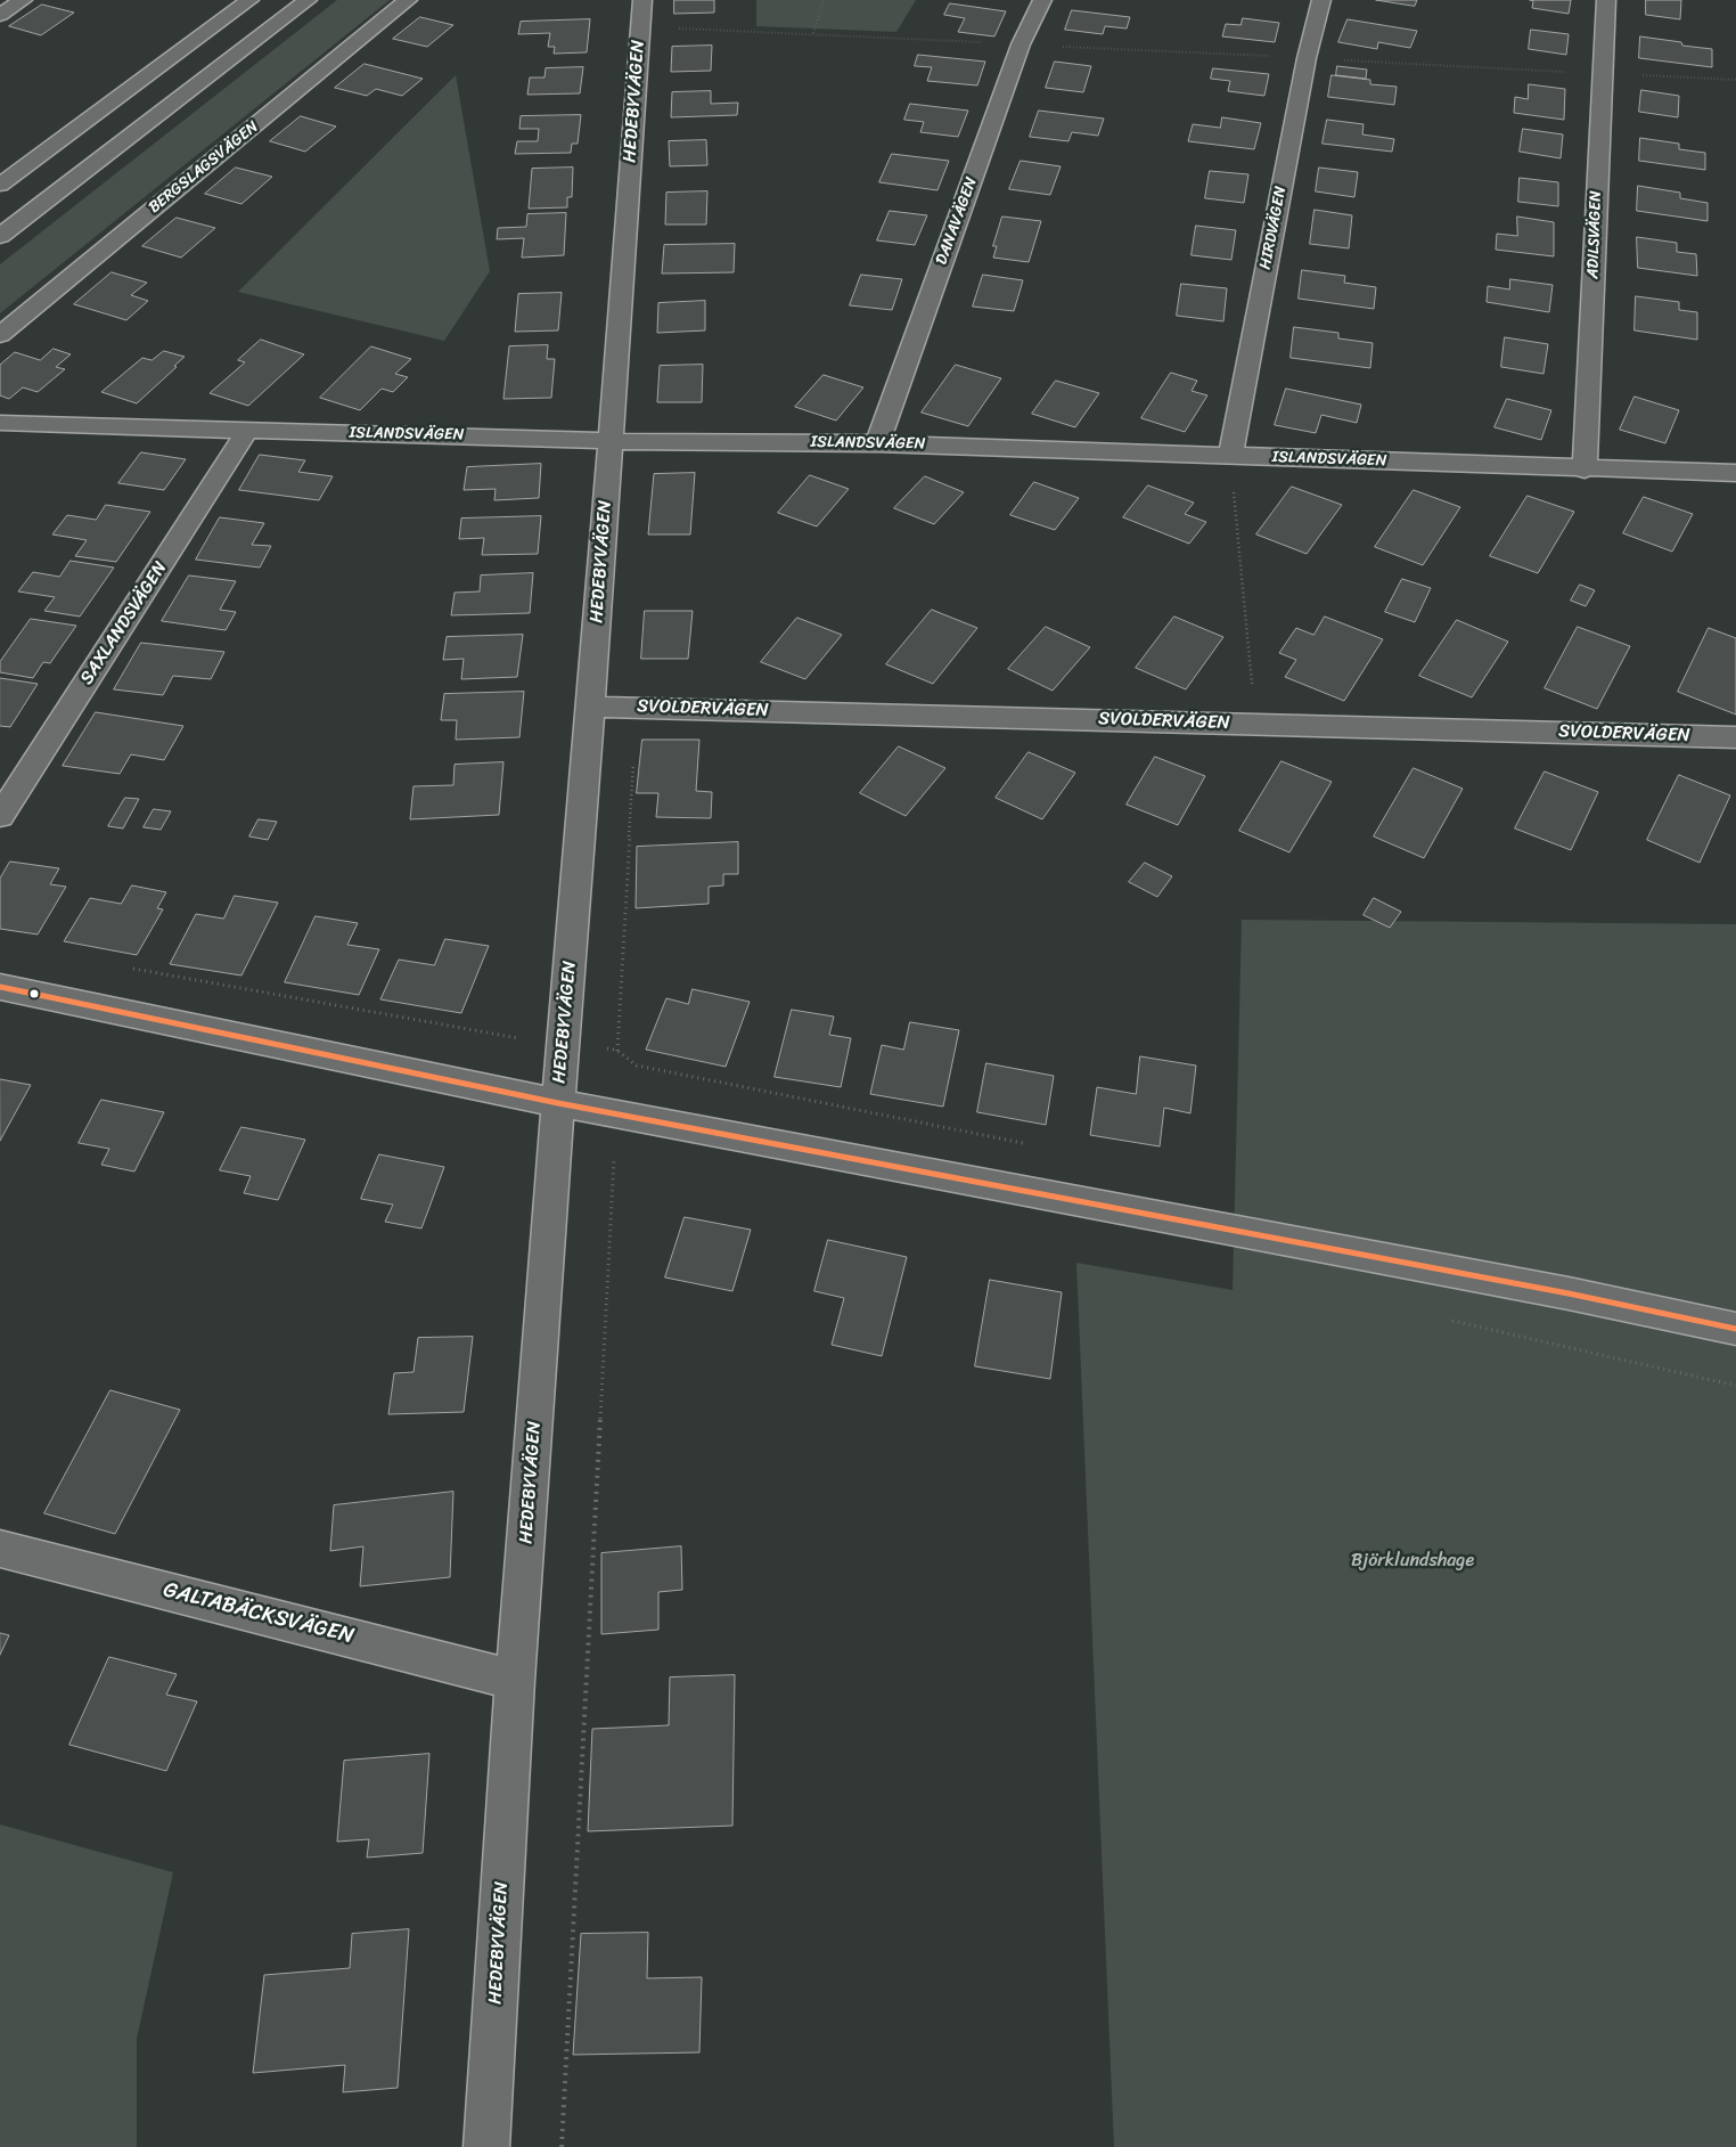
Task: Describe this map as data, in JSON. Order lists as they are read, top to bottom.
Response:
{
  "streets": {
    "street": [
      "HEDEBYVÄGEN",
      "BERGSLAGSVÄGEN",
      "DANAVÄGEN",
      "HIRDVÄGEN",
      "ADILSVÄGEN",
      "ISLANDSVÄGEN",
      "SAXLANDSVÄGEN",
      "SVOLDERVÄGEN",
      "GALTABÄCKSVÄGEN"
    ]
  },
  "crossings": [
    ["HEDEBYVÄGEN", "ISLANDSVÄGEN"],
    ["HEDEBYVÄGEN", "SVOLDERVÄGEN"],
    ["HEDEBYVÄGEN", "GALTABÄCKSVÄGEN"],
    ["DANAVÄGEN", "ISLANDSVÄGEN"],
    ["HIRDVÄGEN", "ISLANDSVÄGEN"],
    ["ADILSVÄGEN", "ISLANDSVÄGEN"],
    ["ISLANDSVÄGEN", "SAXLANDSVÄGEN"]
  ],
  "parks": ["Björklundshage"]
}
